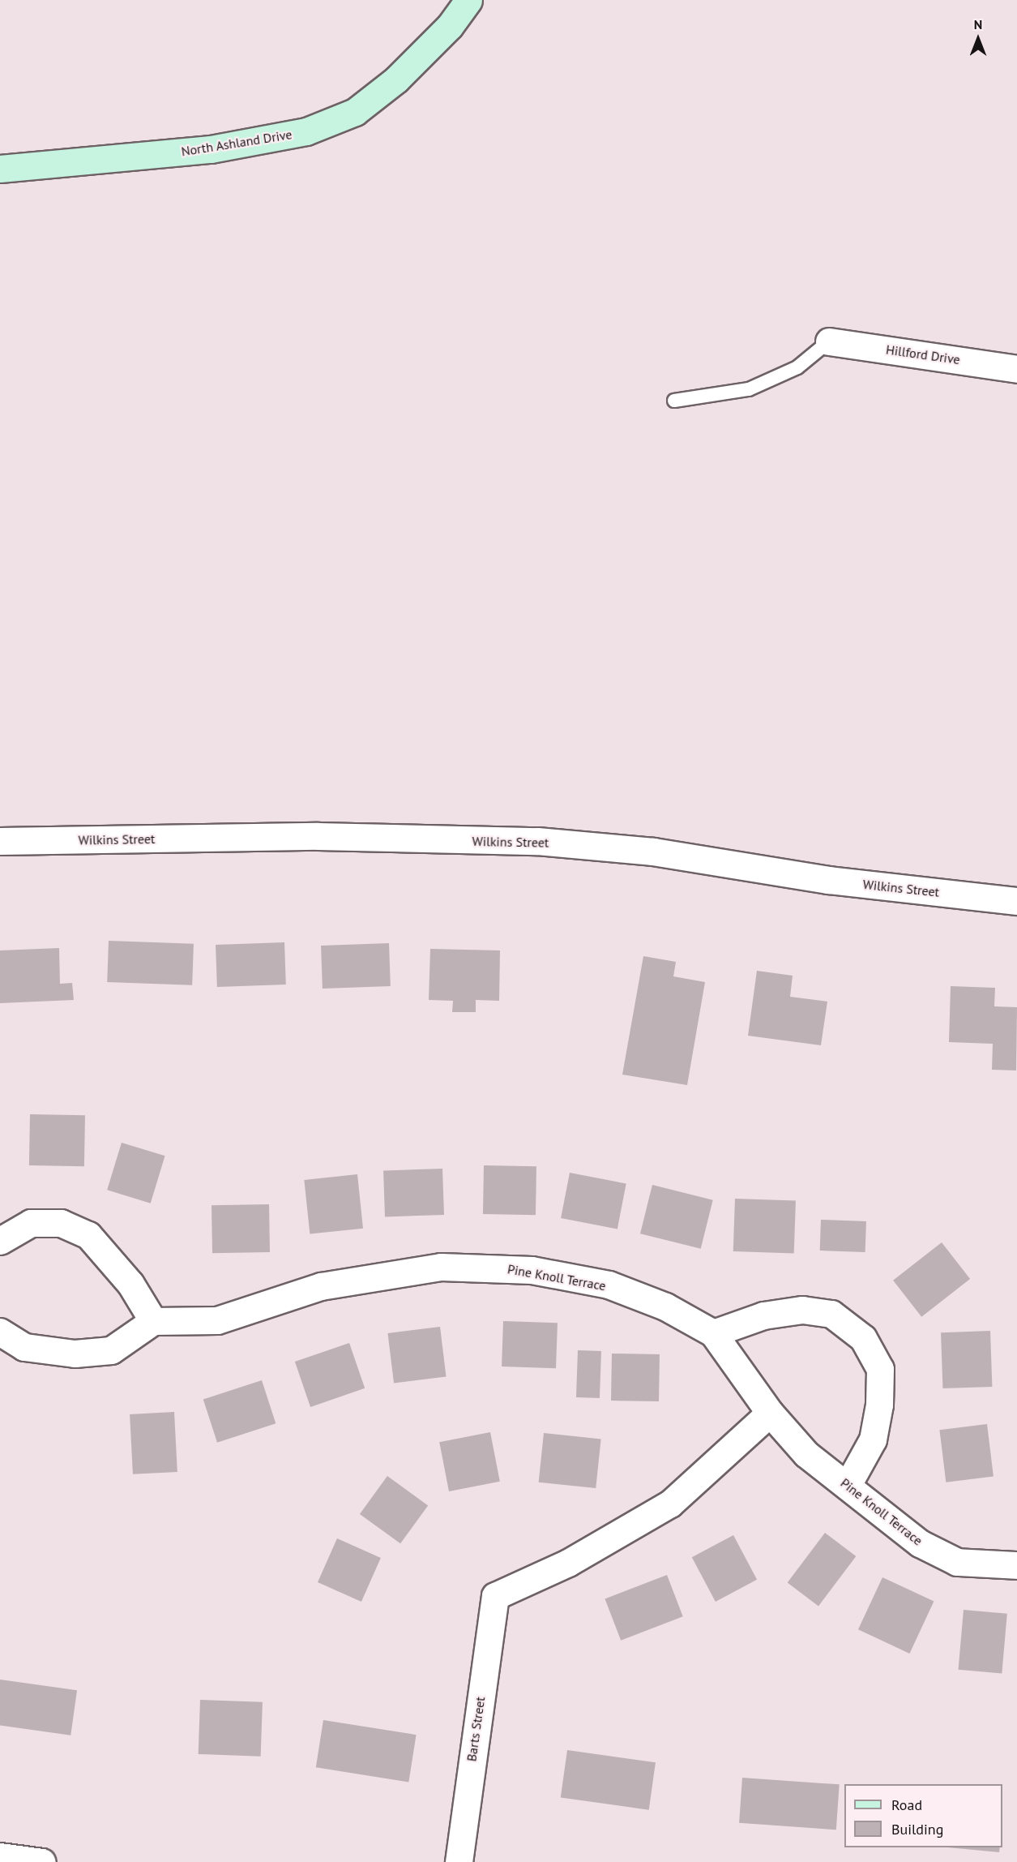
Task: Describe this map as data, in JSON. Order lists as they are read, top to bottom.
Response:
{
  "streets": {
    "street": [
      "North Ashland Drive",
      "Hillford Drive",
      "Wilkins Street",
      "Pine Knoll Terrace",
      "Barts Street"
    ]
  },
  "crossings": [
    ["Pine Knoll Terrace", "Barts Street"]
  ],
  "legend": ["Road", "Building"],
  "north": "top"
}
